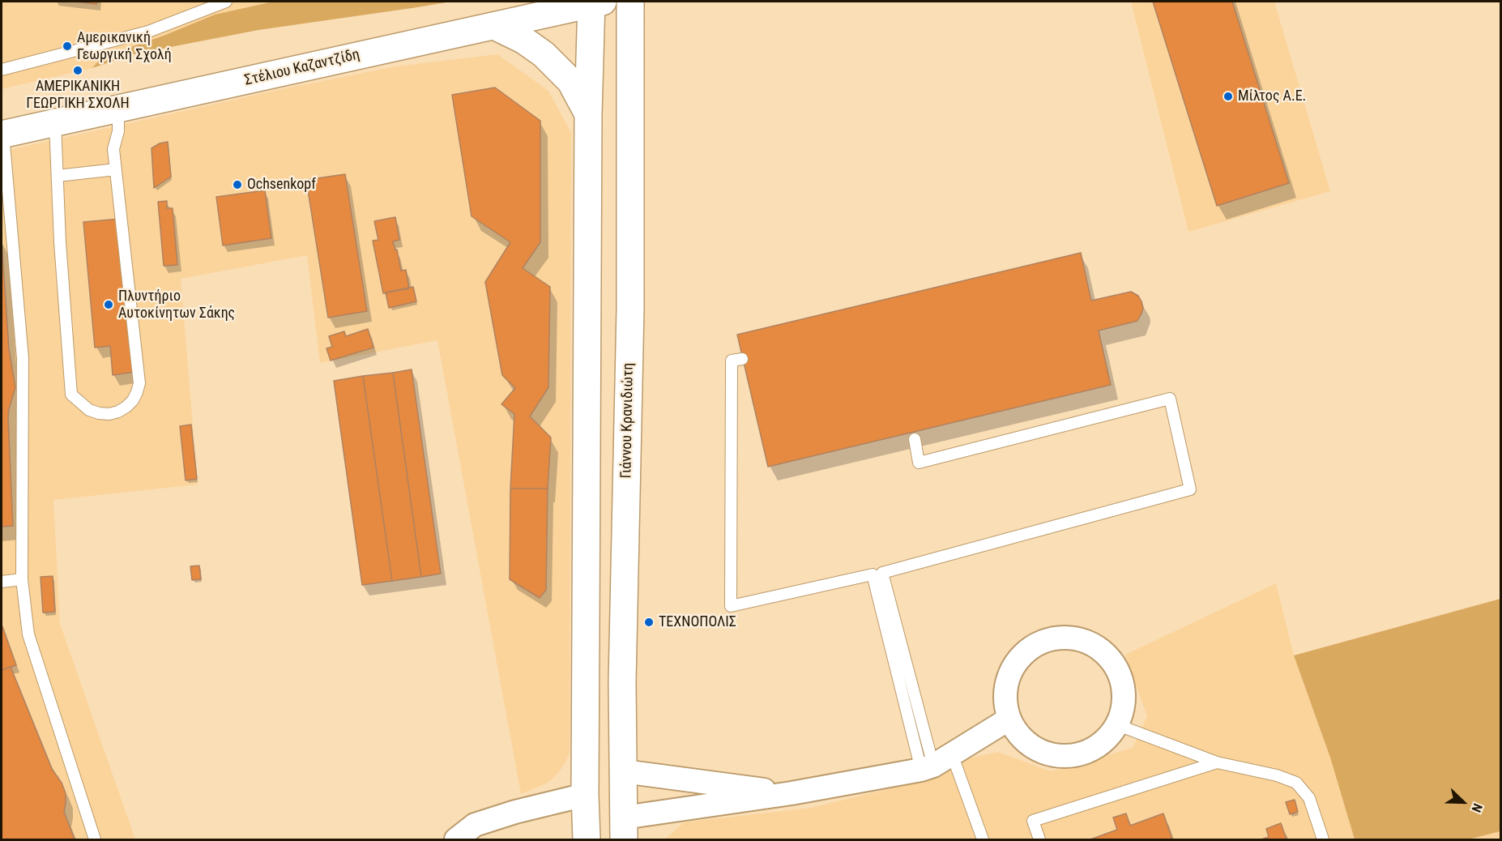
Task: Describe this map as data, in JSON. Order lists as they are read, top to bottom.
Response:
{
  "streets": {
    "street": ["Στέλιου Καζαντζίδη", "Γιάννου Κρανιδιώτη"]
  },
  "places": [
    "Αμερικανική Γεωργική Σχολή",
    "ΑΜΕΡΙΚΑΝΙΚΗ ΓΕΩΡΓΙΚΗ ΣΧΟΛΗ",
    "Μίλτος Α.Ε.",
    "Ochsenkopf",
    "Πλυντήριο Αυτοκίνητων Σάκης",
    "ΤΕΧΝΟΠΟΛΙΣ"
  ],
  "north": "bottom right"
}
